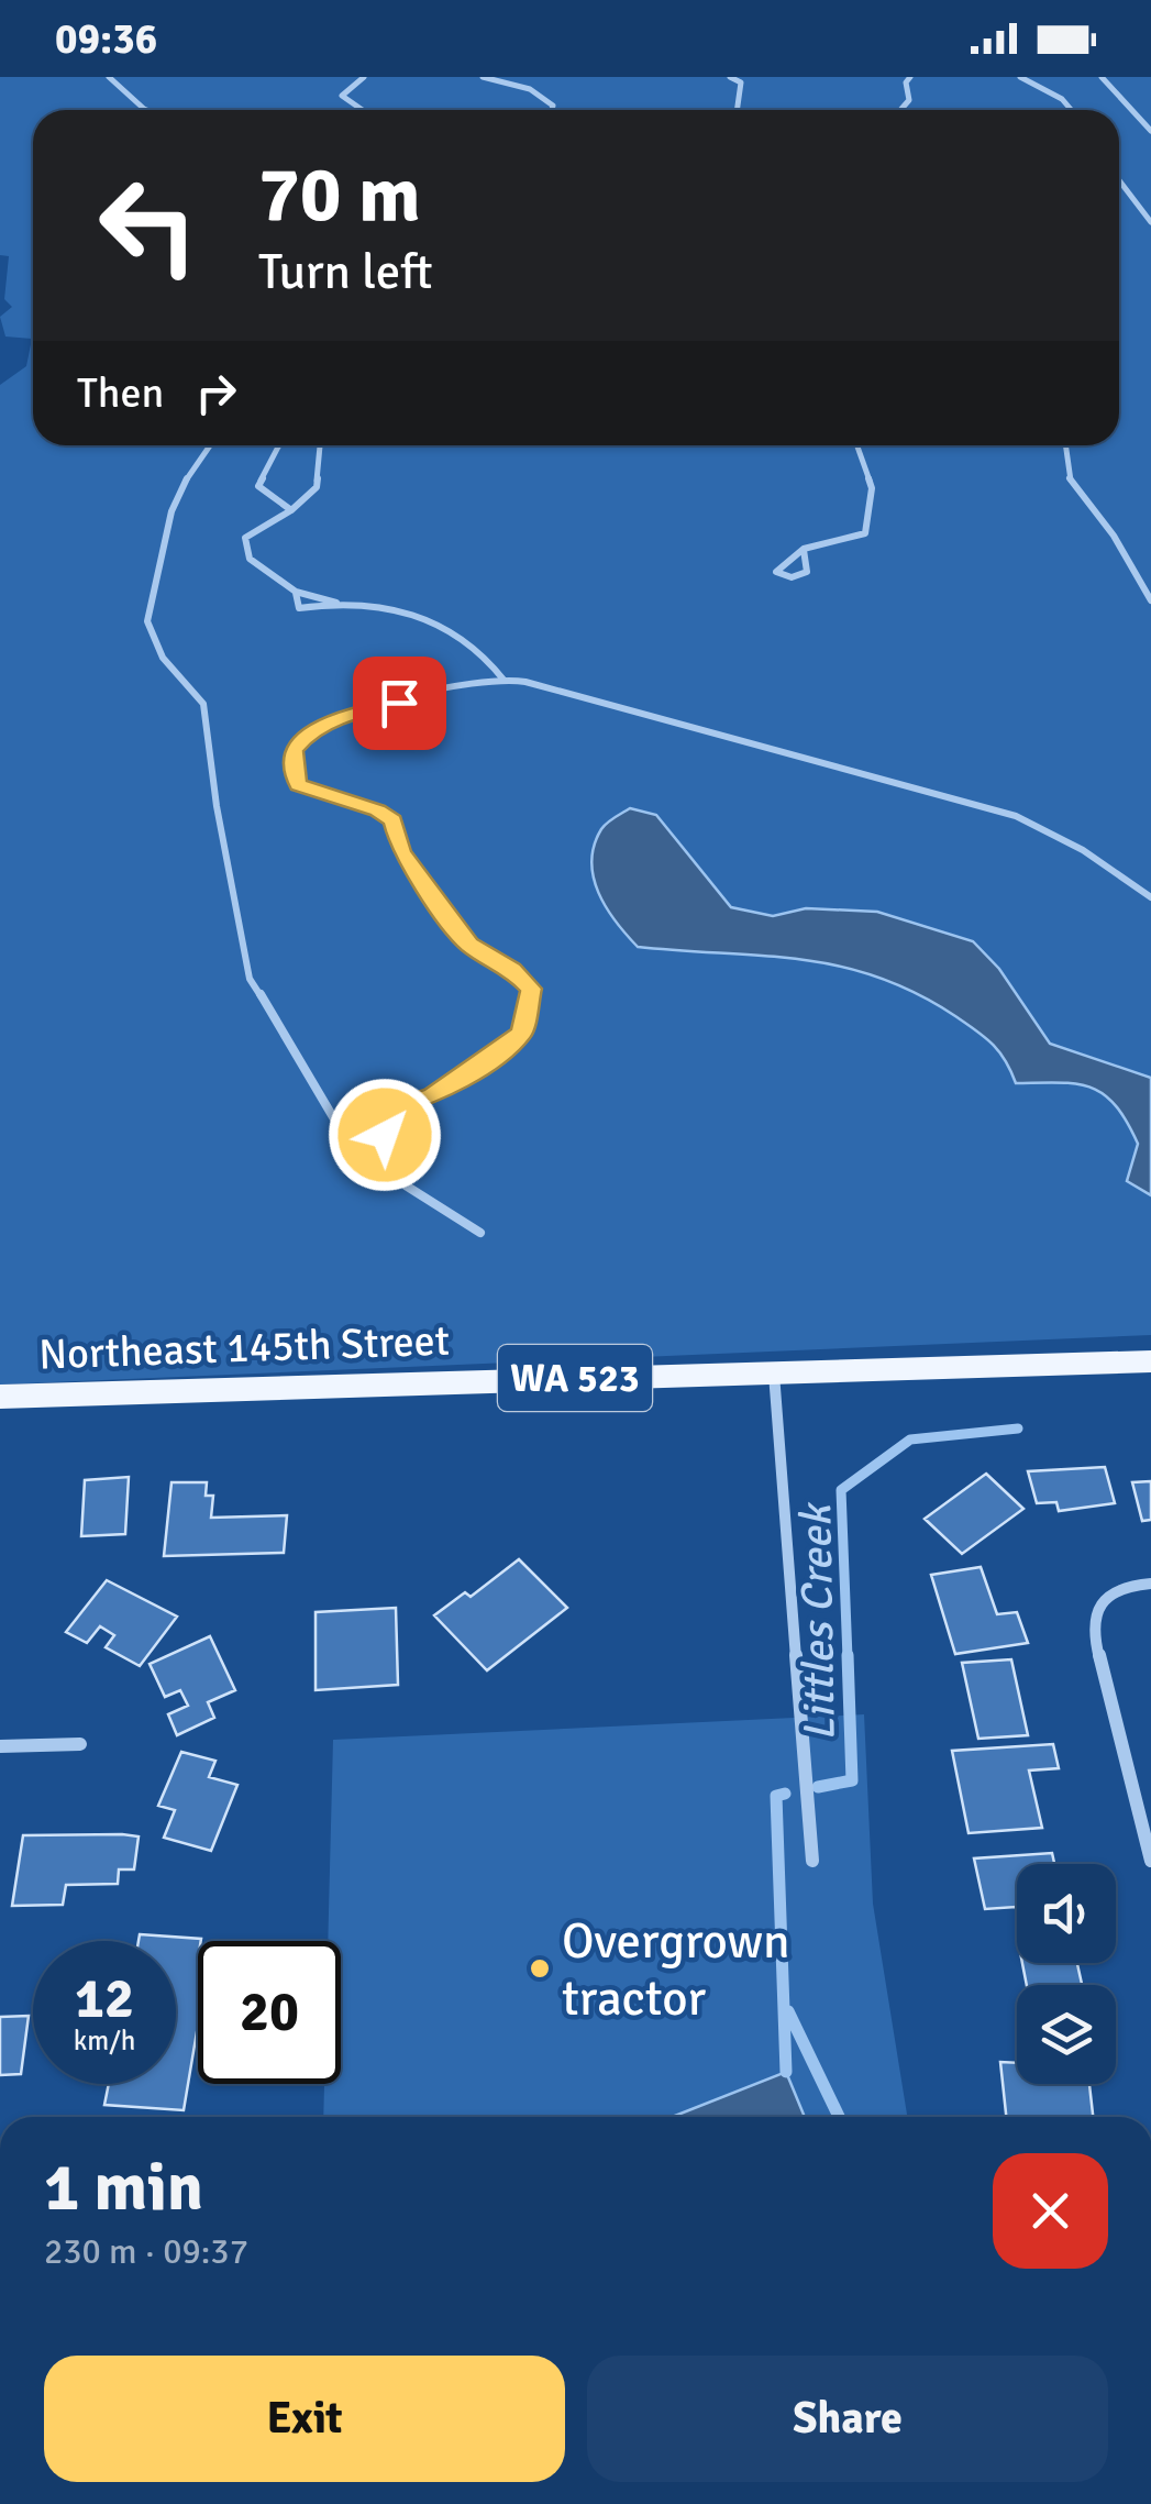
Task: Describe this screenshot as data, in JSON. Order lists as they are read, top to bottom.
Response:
{
  "streets": {
    "main road": ["Northeast 145th Street", "WA 523"]
  },
  "water": ["Littles Creek"],
  "places": ["Overgrown tractor"],
  "page": {
    "status": "09:36",
    "turn": ["70 m", "Turn left"],
    "then": "Then",
    "speed": "12 km/h",
    "limit": "20",
    "heading": ["1 min", "230 m · 09:37"],
    "buttons": ["Exit", "Share"]
  }
}
